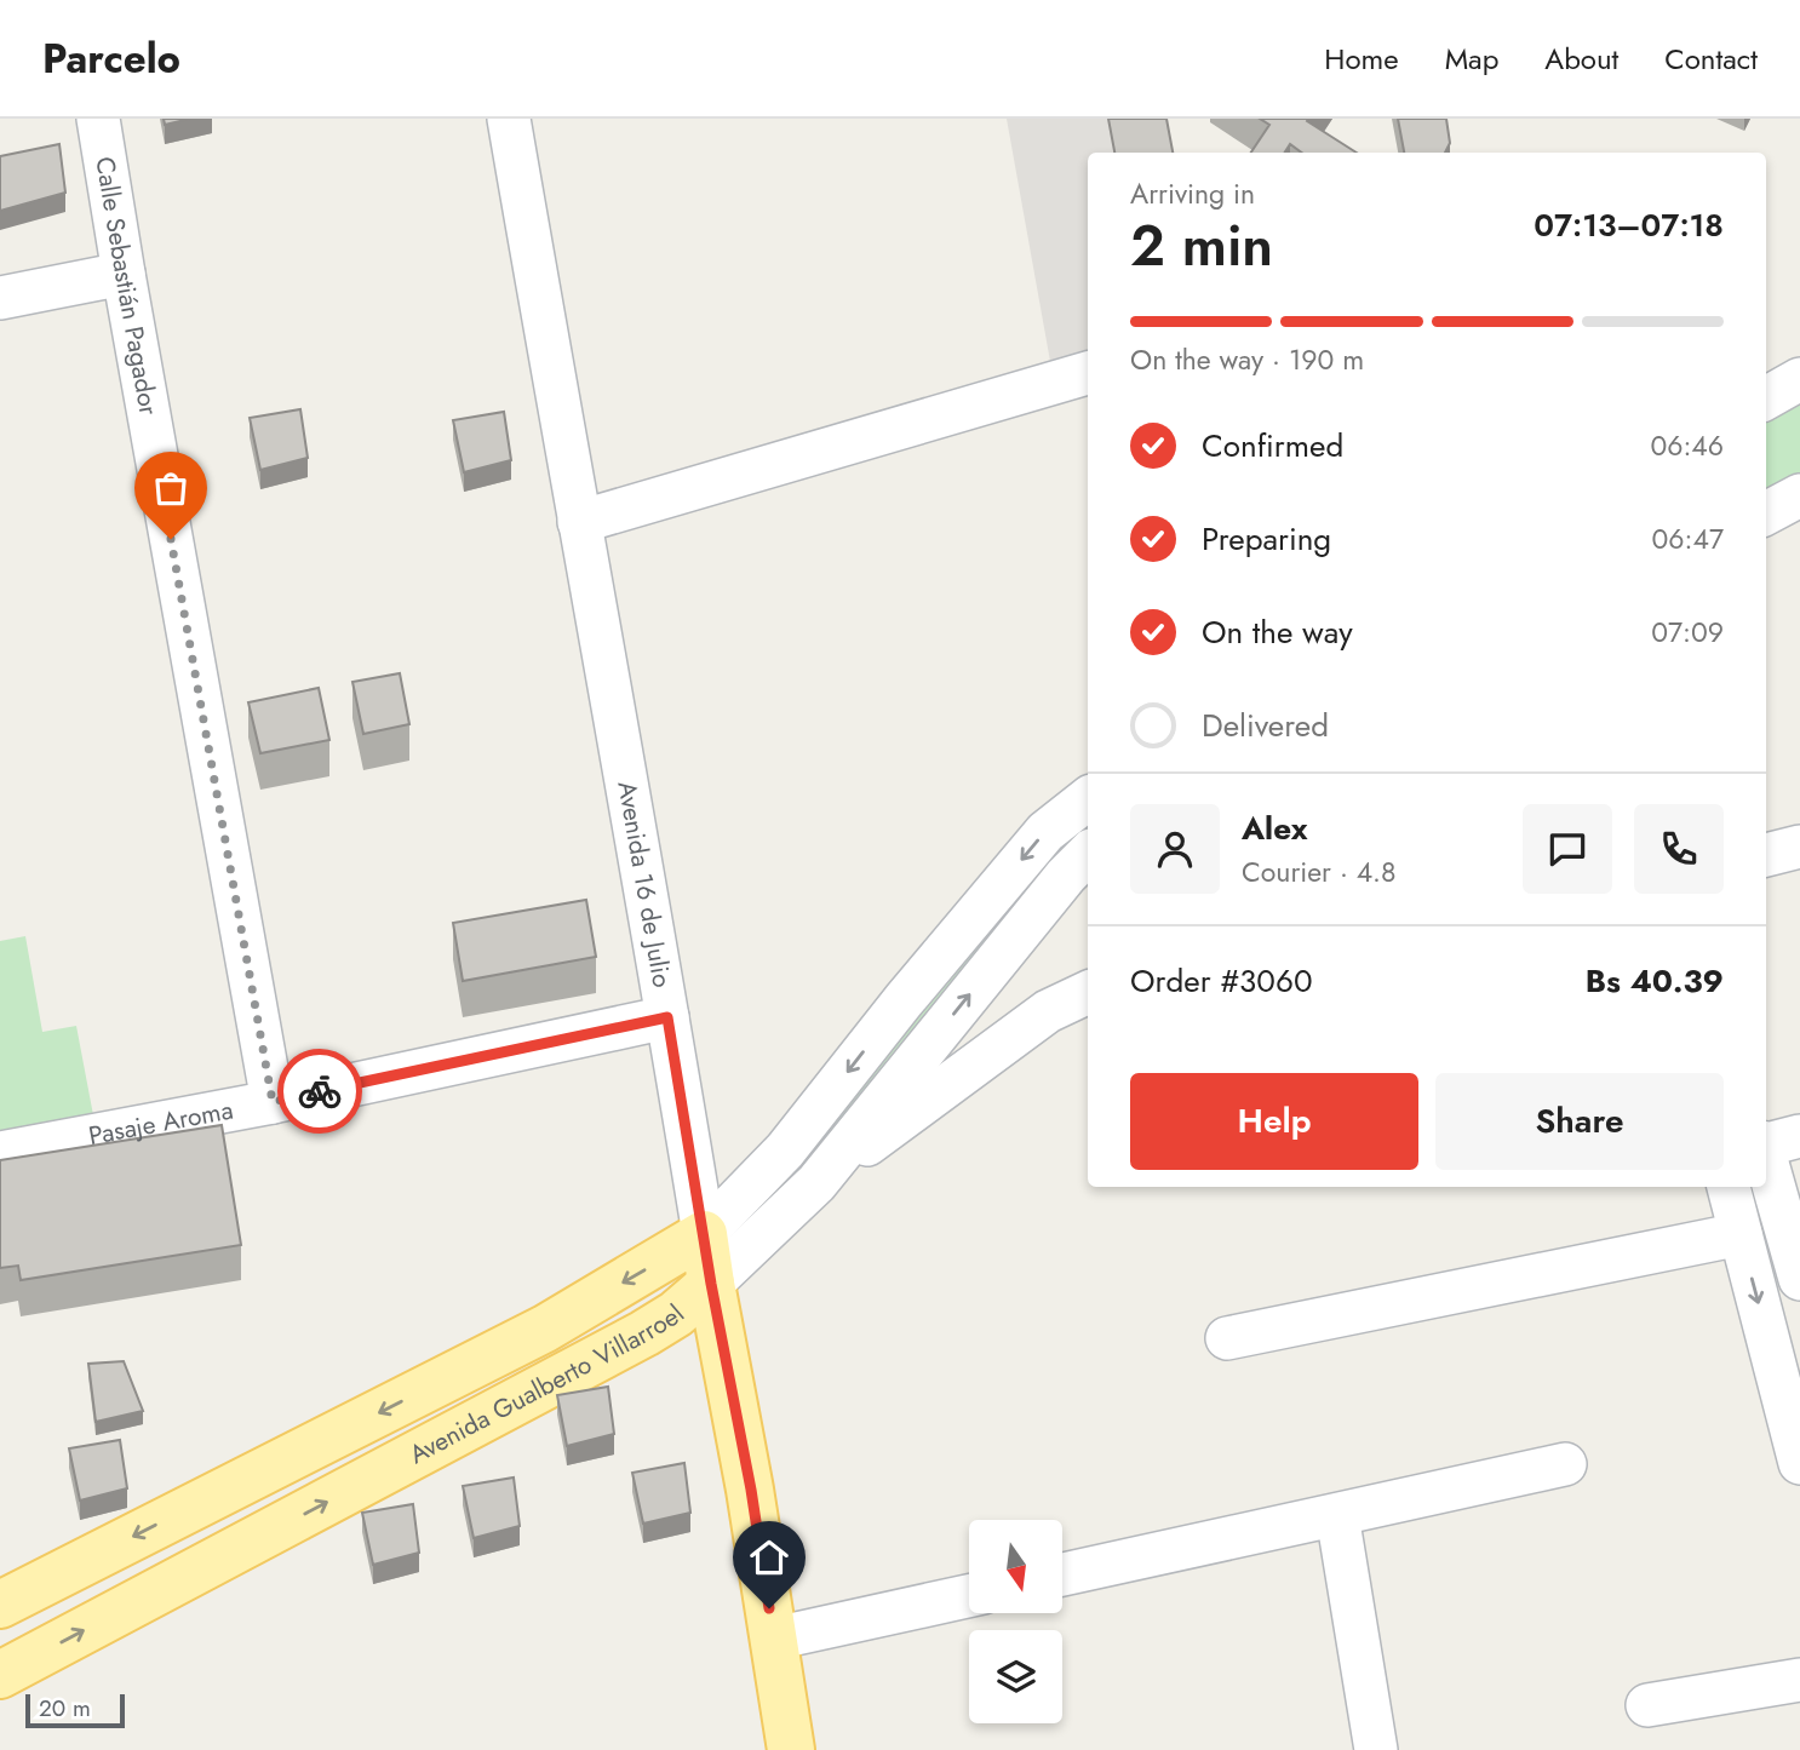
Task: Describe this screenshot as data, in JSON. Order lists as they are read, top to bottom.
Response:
{
  "streets": {
    "main road": ["Avenida 16 de Julio", "Avenida Gualberto Villarroel"],
    "street": ["Calle Sebastián Pagador", "Pasaje Aroma"]
  },
  "crossings": [
    ["Calle Sebastián Pagador", "Pasaje Aroma"],
    ["Avenida 16 de Julio", "Pasaje Aroma"],
    ["Avenida 16 de Julio", "Avenida Gualberto Villarroel"]
  ],
  "scale_bar": "20 m",
  "north": "bottom",
  "page": {
    "header": "Parcelo",
    "nav": [
      "Home",
      "Map",
      "About",
      "Contact"
    ],
    "heading": ["2 min", "Arriving in", "07:13–07:18"],
    "panel": [
      "Alex",
      "Courier · 4.8",
      "Order #3060",
      "Bs 40.39"
    ],
    "bar": "On the way · 190 m",
    "list": [
      ["Confirmed", "06:46"],
      ["Preparing", "06:47"],
      ["On the way", "07:09"],
      "Delivered"
    ],
    "buttons": ["Help", "Share"],
    "scale": "20 m"
  }
}
